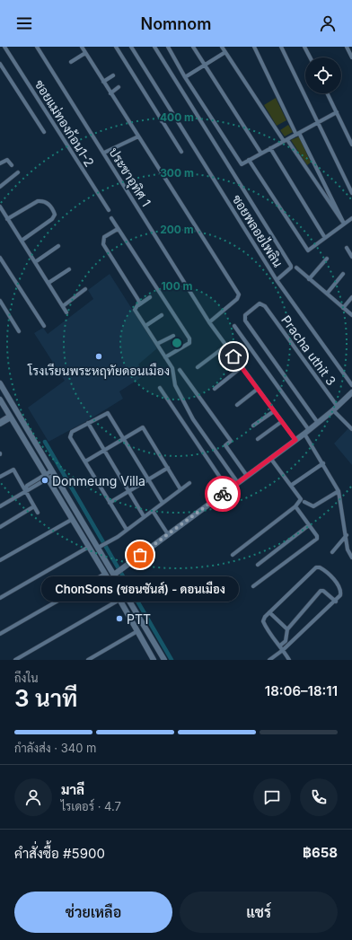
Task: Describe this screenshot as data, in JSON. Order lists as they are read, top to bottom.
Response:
{
  "streets": {
    "street": [
      "ซอยแม่ทองก้อน1-2",
      "ประชาอุทิศ 1",
      "ซอยพลอยไพลิน",
      "Pracha uthit 3"
    ]
  },
  "places": [
    "โรงเรียนพระหฤทัยดอนเมือง",
    "Donmeung Villa",
    "ChonSons (ชอนซันส์) - ดอนเมือง",
    "PTT"
  ],
  "page": {
    "header": "Nomnom",
    "bubble": "ChonSons (ชอนซันส์) - ดอนเมือง",
    "heading": ["3 นาที", "ถึงใน", "18:06–18:11"],
    "panel": [
      "มาลี",
      "ไรเดอร์ · 4.7",
      "คำสั่งซื้อ #5900",
      "฿658"
    ],
    "bar": "กำลังส่ง · 340 m",
    "buttons": ["ช่วยเหลือ", "แชร์"]
  },
  "rings": [
    "400 m",
    "300 m",
    "200 m",
    "100 m"
  ]
}
